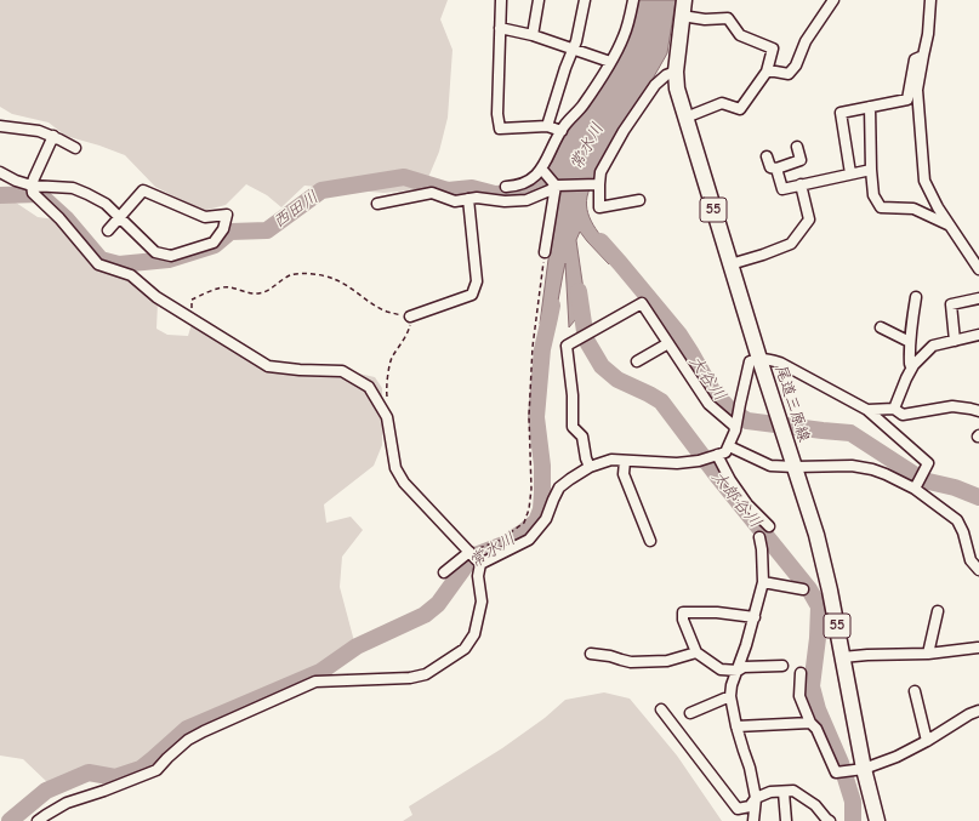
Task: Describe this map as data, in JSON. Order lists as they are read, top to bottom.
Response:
{
  "streets": {
    "main road": ["55", "尾道三原線"]
  },
  "water": [
    "常水川",
    "西田川",
    "大谷川",
    "太郎谷川"
  ]
}
